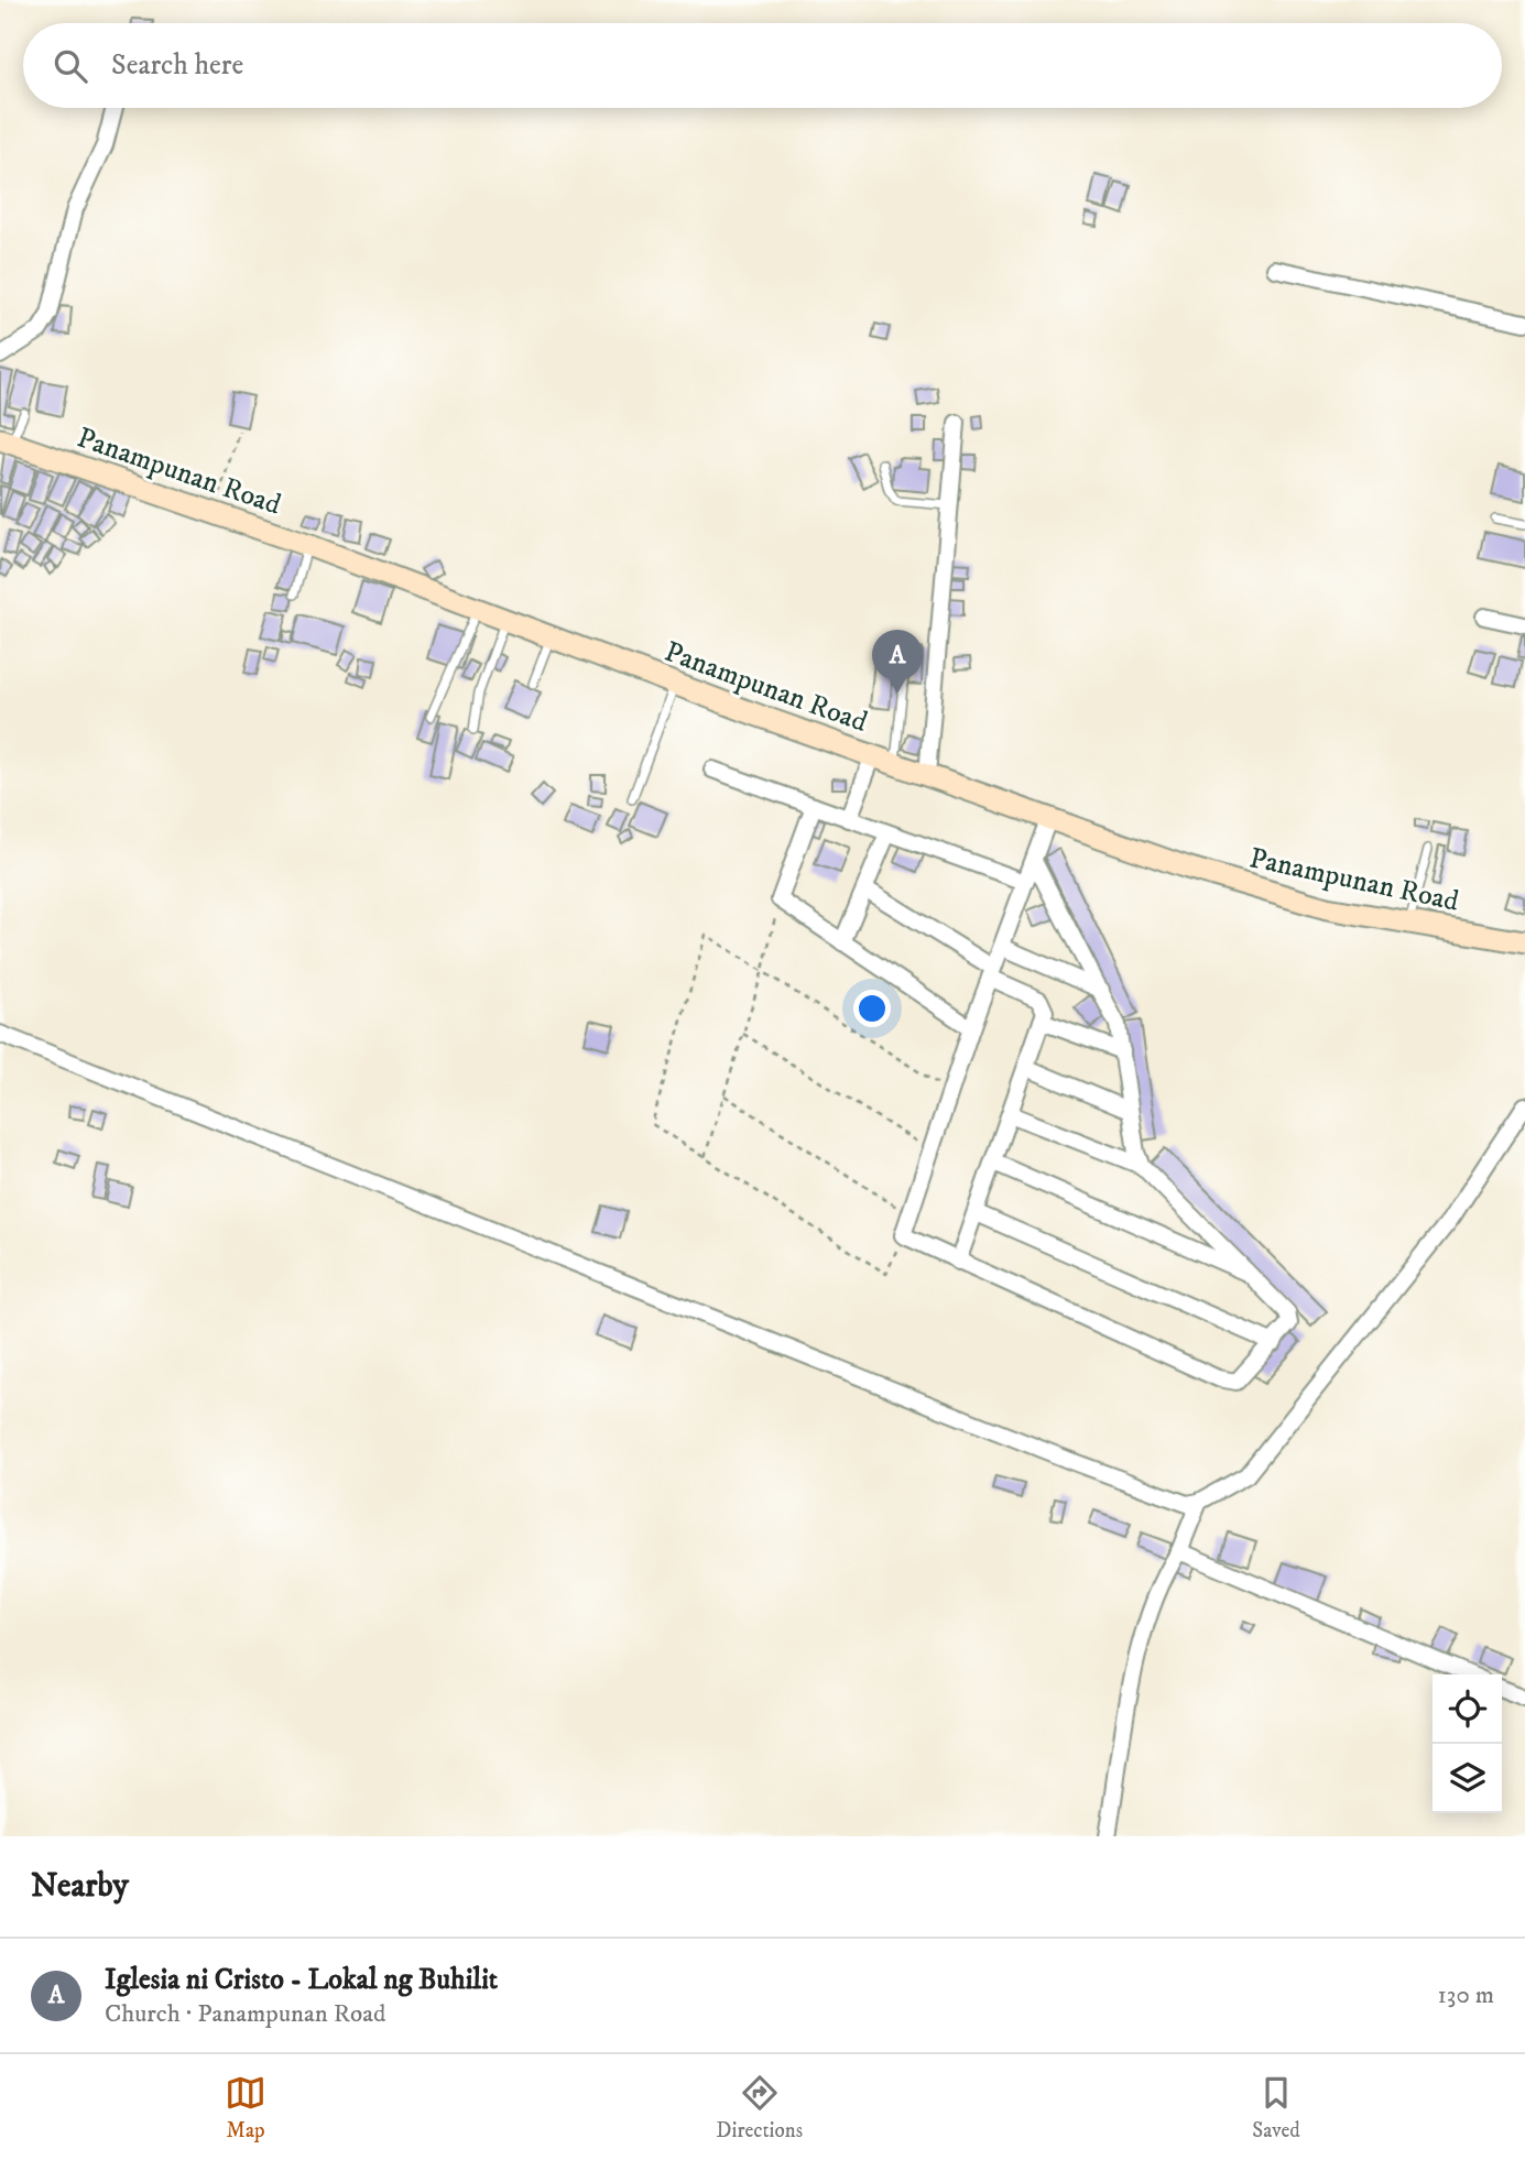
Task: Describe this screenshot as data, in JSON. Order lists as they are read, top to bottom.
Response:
{
  "streets": {
    "street": ["Panampunan Road"]
  },
  "page": {
    "search": "Search here",
    "pins": "A",
    "heading": "Nearby",
    "list": [
      {
        "mark": "A",
        "name": "Iglesia ni Cristo - Lokal ng Buhilit",
        "note": "Church · Panampunan Road",
        "value": "130 m"
      }
    ],
    "nav": ["Map", "Directions", "Saved"]
  }
}
